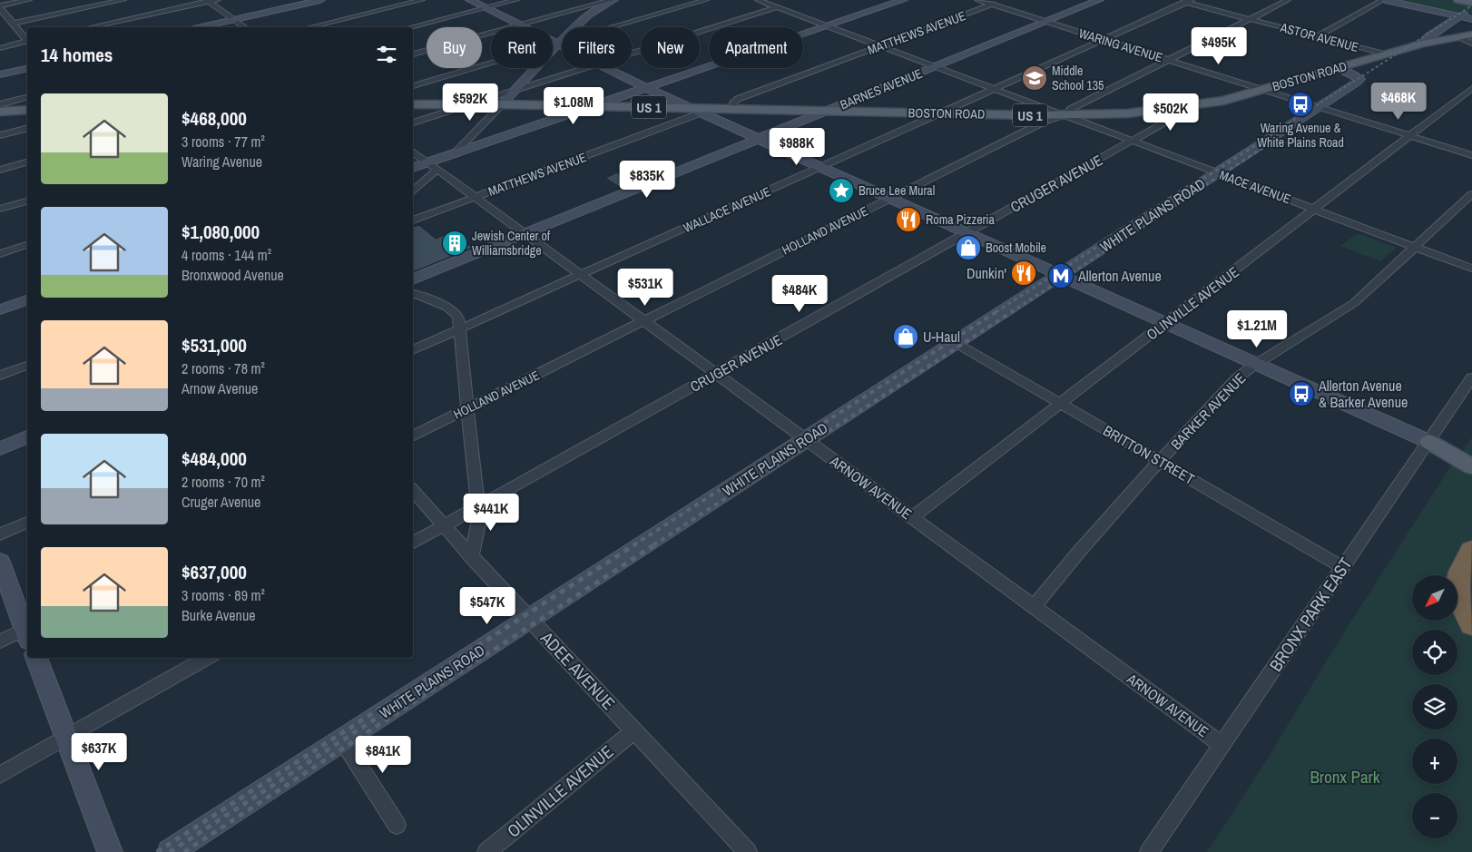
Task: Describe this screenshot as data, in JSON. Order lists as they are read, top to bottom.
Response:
{
  "streets": {
    "main road": [
      "BOSTON ROAD",
      "BARNES AVENUE",
      "US 1",
      "WHITE PLAINS ROAD"
    ],
    "street": [
      "MATTHEWS AVENUE",
      "ASTOR AVENUE",
      "WARING AVENUE",
      "CRUGER AVENUE",
      "MACE AVENUE",
      "WALLACE AVENUE",
      "HOLLAND AVENUE",
      "OLINVILLE AVENUE",
      "BARKER AVENUE",
      "BRITTON STREET",
      "ARNOW AVENUE",
      "BRONX PARK EAST",
      "ADEE AVENUE"
    ]
  },
  "crossings": [
    ["MATTHEWS AVENUE", "WARING AVENUE"],
    ["MATTHEWS AVENUE", "BOSTON ROAD"],
    ["MATTHEWS AVENUE", "MACE AVENUE"],
    ["MATTHEWS AVENUE", "ARNOW AVENUE"],
    ["ASTOR AVENUE", "BOSTON ROAD"],
    ["ASTOR AVENUE", "WALLACE AVENUE"],
    ["ASTOR AVENUE", "HOLLAND AVENUE"],
    ["WARING AVENUE", "BOSTON ROAD"],
    ["WARING AVENUE", "BARNES AVENUE"],
    ["WARING AVENUE", "WALLACE AVENUE"],
    ["WARING AVENUE", "WHITE PLAINS ROAD"],
    ["WARING AVENUE", "HOLLAND AVENUE"],
    ["WARING AVENUE", "OLINVILLE AVENUE"],
    ["BOSTON ROAD", "BARNES AVENUE"],
    ["BOSTON ROAD", "CRUGER AVENUE"],
    ["BOSTON ROAD", "MACE AVENUE"],
    ["BOSTON ROAD", "WALLACE AVENUE"],
    ["BOSTON ROAD", "WHITE PLAINS ROAD"],
    ["BOSTON ROAD", "HOLLAND AVENUE"],
    ["BARNES AVENUE", "MACE AVENUE"],
    ["BARNES AVENUE", "ARNOW AVENUE"],
    ["CRUGER AVENUE", "MACE AVENUE"],
    ["CRUGER AVENUE", "ARNOW AVENUE"],
    ["CRUGER AVENUE", "ADEE AVENUE"],
    ["MACE AVENUE", "WALLACE AVENUE"],
    ["MACE AVENUE", "WHITE PLAINS ROAD"],
    ["MACE AVENUE", "HOLLAND AVENUE"],
    ["MACE AVENUE", "OLINVILLE AVENUE"],
    ["MACE AVENUE", "BARKER AVENUE"],
    ["WALLACE AVENUE", "ARNOW AVENUE"],
    ["WHITE PLAINS ROAD", "BRITTON STREET"],
    ["WHITE PLAINS ROAD", "ARNOW AVENUE"],
    ["WHITE PLAINS ROAD", "ADEE AVENUE"],
    ["HOLLAND AVENUE", "ARNOW AVENUE"],
    ["OLINVILLE AVENUE", "BRITTON STREET"],
    ["OLINVILLE AVENUE", "ARNOW AVENUE"],
    ["OLINVILLE AVENUE", "ADEE AVENUE"],
    ["BARKER AVENUE", "BRITTON STREET"],
    ["BARKER AVENUE", "ARNOW AVENUE"],
    ["BRITTON STREET", "BRONX PARK EAST"],
    ["ARNOW AVENUE", "BRONX PARK EAST"]
  ],
  "parks": ["Bronx Park"],
  "places": {
    "school or university": ["Middle School 135"],
    "bus stop": ["Waring Avenue & White Plains Road", "Allerton Avenue & Barker Avenue"],
    "place": ["Bruce Lee Mural"],
    "restaurant": ["Roma Pizzeria", "Dunkin'"],
    "building": ["Jewish Center of Williamsbridge"],
    "shop": ["Boost Mobile", "U-Haul"],
    "metro station": ["Allerton Avenue"]
  },
  "north": "bottom left",
  "page": {
    "price": [
      "$495K",
      "$468K",
      "$592K",
      "$1.08M",
      "$502K",
      "$988K",
      "$835K",
      "$531K",
      "$484K",
      "$1.21M",
      "$441K",
      "$547K",
      "$637K",
      "$841K"
    ],
    "chip": [
      "Buy",
      "Rent",
      "Filters",
      "New",
      "Apartment"
    ],
    "heading": "14 homes",
    "list": [
      {
        "name": "$468,000",
        "note": "3 rooms · 77 m² · Waring Avenue"
      },
      {
        "name": "$1,080,000",
        "note": "4 rooms · 144 m² · Bronxwood Avenue"
      },
      {
        "name": "$531,000",
        "note": "2 rooms · 78 m² · Arnow Avenue"
      },
      {
        "name": "$484,000",
        "note": "2 rooms · 70 m² · Cruger Avenue"
      },
      {
        "name": "$637,000",
        "note": "3 rooms · 89 m² · Burke Avenue"
      }
    ],
    "map_buttons": ["+", "−"]
  }
}
